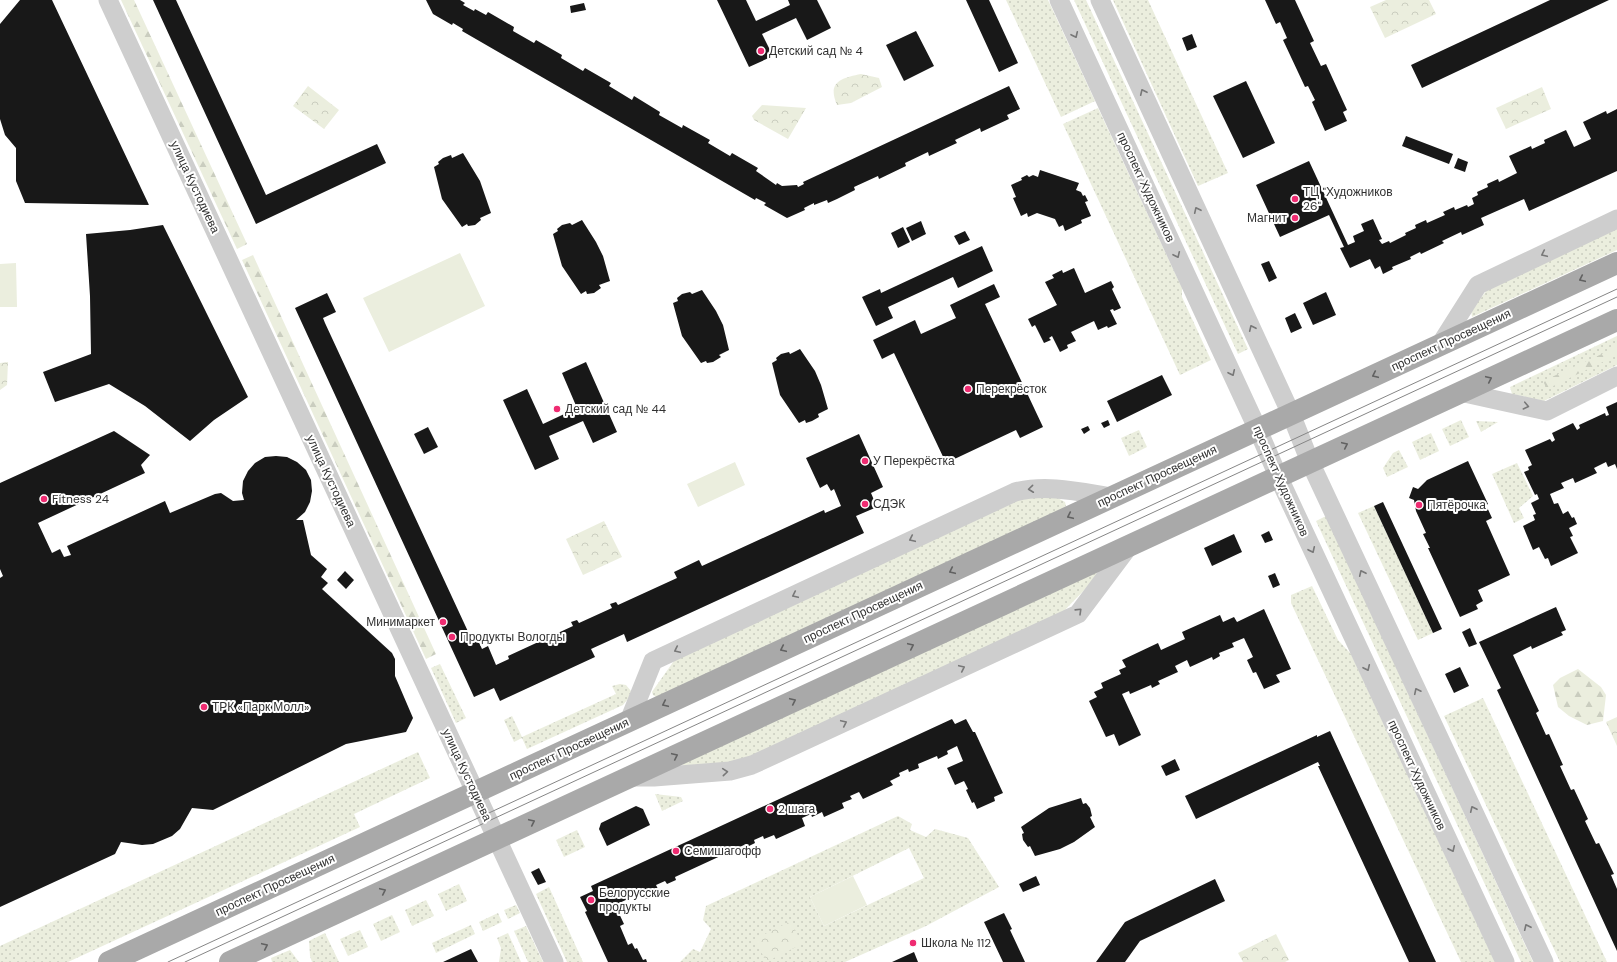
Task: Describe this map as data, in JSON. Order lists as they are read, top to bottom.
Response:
{
  "streets": {
    "main road": ["проспект Просвещения"],
    "street": ["улица Кустодиева", "проспект Художников"]
  },
  "crossings": [
    ["улица Кустодиева", "проспект Просвещения"],
    ["проспект Художников", "проспект Просвещения"]
  ],
  "places": [
    "Детский сад № 4",
    "ТЦ \"Художников 26\"",
    "Магнит",
    "Перекрёсток",
    "Детский сад № 44",
    "У Перекрёстка",
    "Fitness 24",
    "СДЭК",
    "Пятёрочка",
    "Минимаркет",
    "Продукты Вологды",
    "ТРК «Парк Молл»",
    "2 шага",
    "Семишагофф",
    "Белорусские продукты",
    "Школа № 112"
  ]
}
